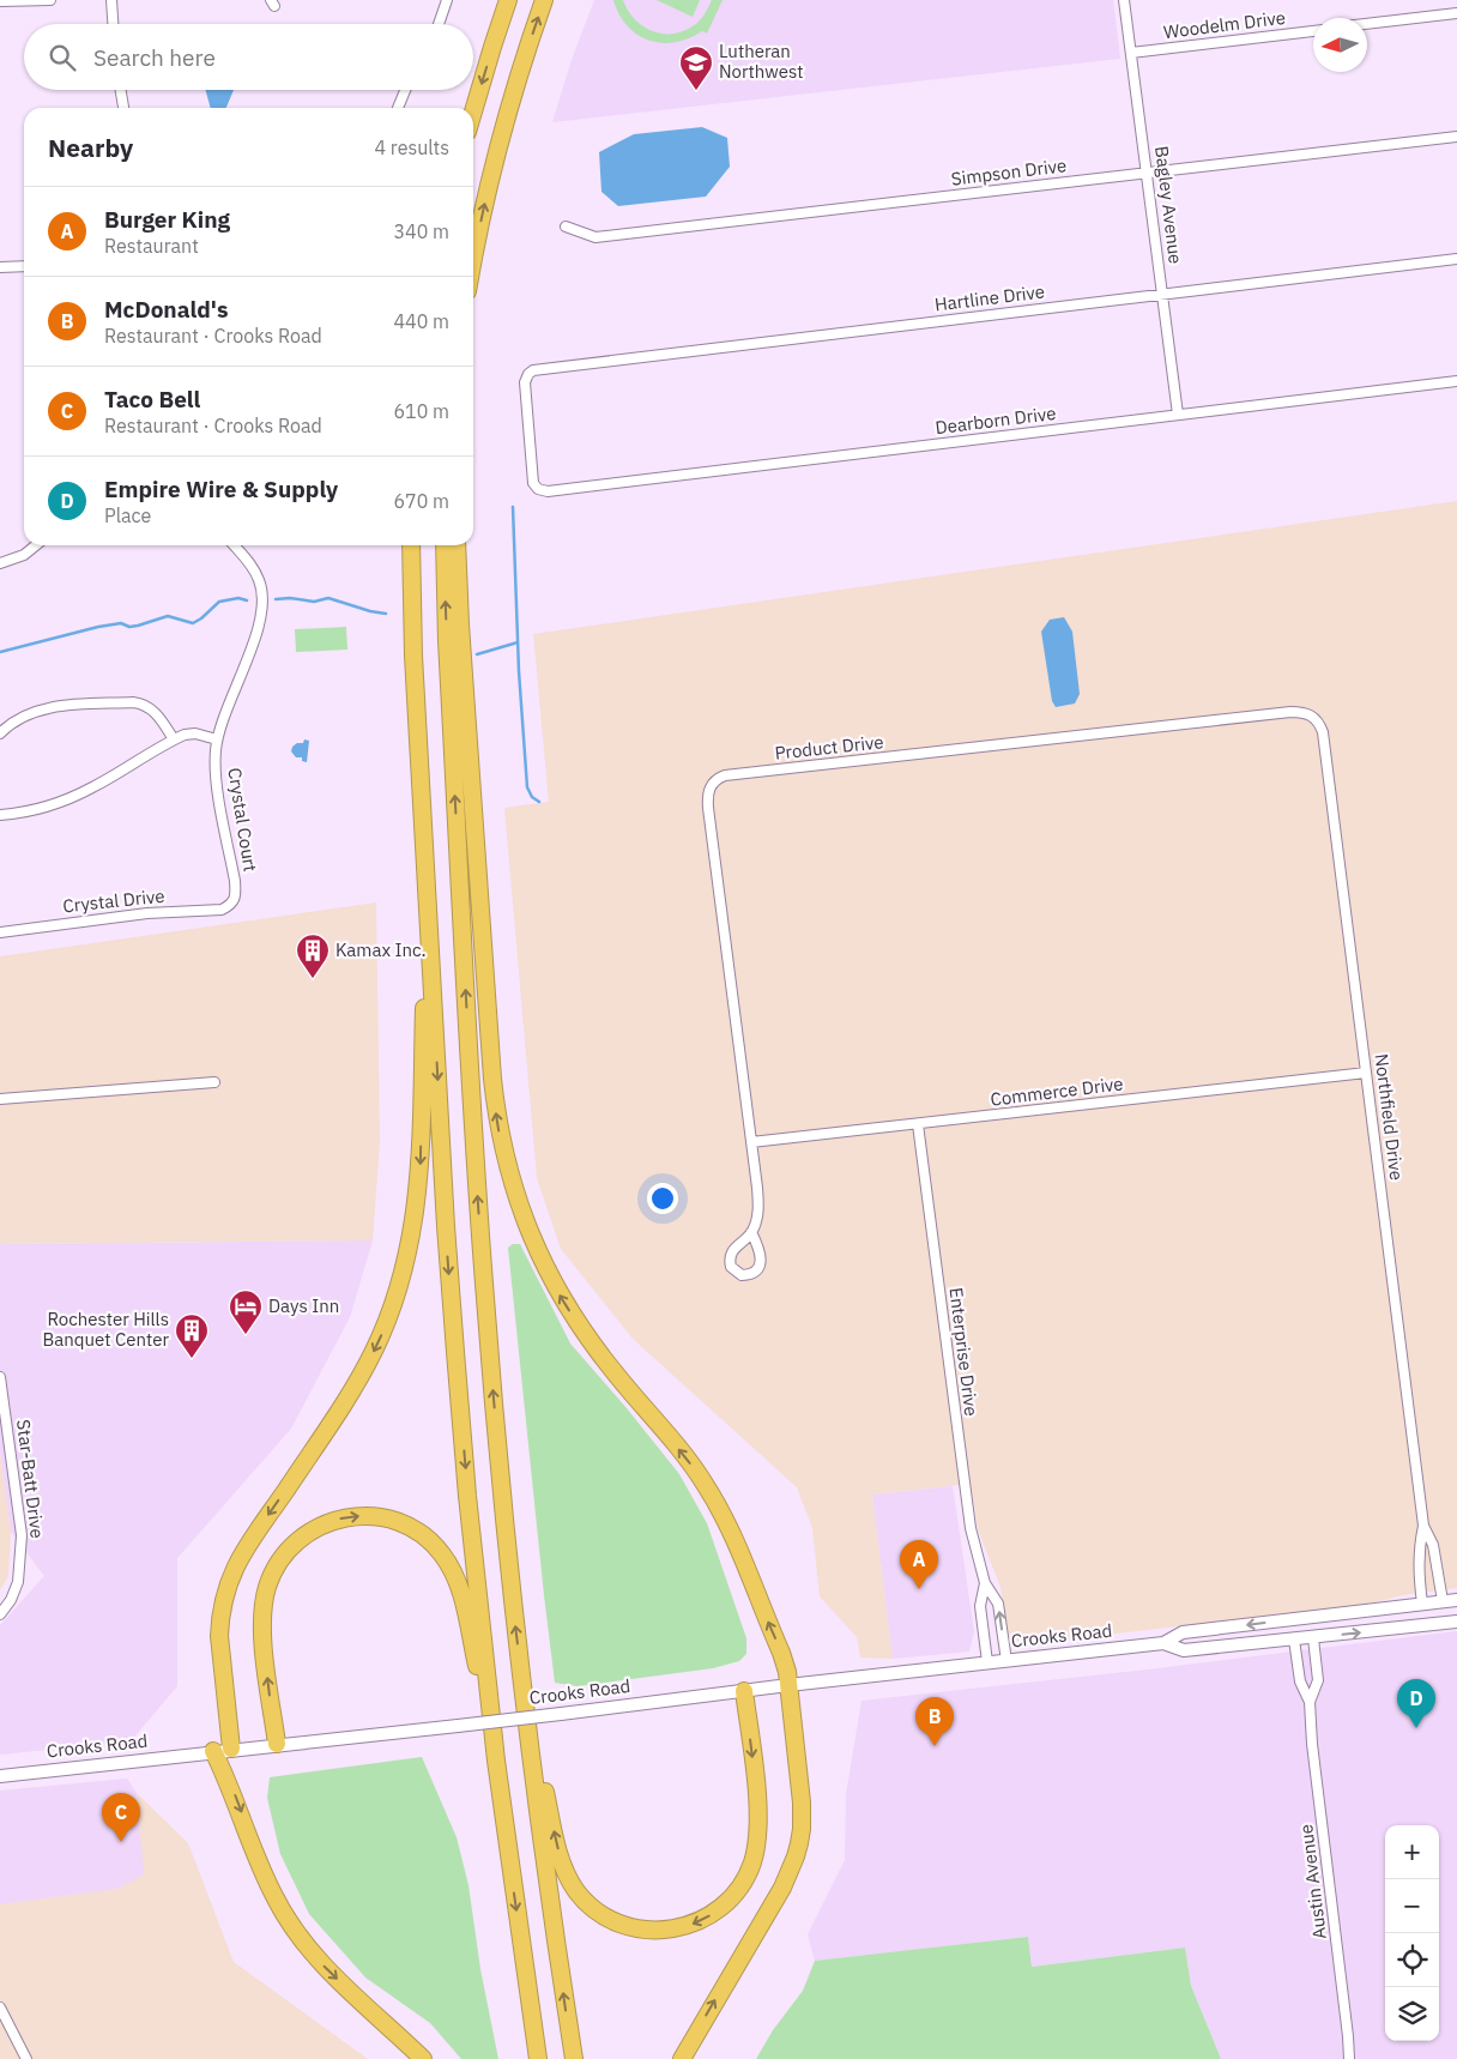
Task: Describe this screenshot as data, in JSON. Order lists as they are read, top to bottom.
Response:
{
  "streets": {
    "main road": ["Crooks Road"],
    "street": [
      "Woodelm Drive",
      "Simpson Drive",
      "Bagley Avenue",
      "Hartline Drive",
      "Dearborn Drive",
      "Product Drive",
      "Crystal Court",
      "Crystal Drive",
      "Commerce Drive",
      "Northfield Drive",
      "Enterprise Drive",
      "Star-Batt Drive",
      "Austin Avenue"
    ]
  },
  "crossings": [
    ["Woodelm Drive", "Bagley Avenue"],
    ["Simpson Drive", "Bagley Avenue"],
    ["Bagley Avenue", "Hartline Drive"],
    ["Bagley Avenue", "Dearborn Drive"],
    ["Hartline Drive", "Dearborn Drive"],
    ["Product Drive", "Commerce Drive"],
    ["Product Drive", "Northfield Drive"],
    ["Crystal Court", "Crystal Drive"],
    ["Commerce Drive", "Northfield Drive"],
    ["Commerce Drive", "Enterprise Drive"],
    ["Northfield Drive", "Crooks Road"],
    ["Enterprise Drive", "Crooks Road"],
    ["Crooks Road", "Austin Avenue"]
  ],
  "places": {
    "school or university": ["Lutheran Northwest"],
    "building": ["Kamax Inc.", "Rochester Hills Banquet Center"],
    "hotel": ["Days Inn"]
  },
  "north": "left",
  "page": {
    "search": "Search here",
    "heading": ["Nearby", "4 results"],
    "list": [
      {
        "mark": "A",
        "name": "Burger King",
        "note": "Restaurant",
        "value": "340 m"
      },
      {
        "mark": "B",
        "name": "McDonald's",
        "note": "Restaurant · Crooks Road",
        "value": "440 m"
      },
      {
        "mark": "C",
        "name": "Taco Bell",
        "note": "Restaurant · Crooks Road",
        "value": "610 m"
      },
      {
        "mark": "D",
        "name": "Empire Wire & Supply",
        "note": "Place",
        "value": "670 m"
      }
    ],
    "pins": [
      "A",
      "D",
      "B",
      "C"
    ],
    "map_buttons": ["+", "−"]
  }
}
